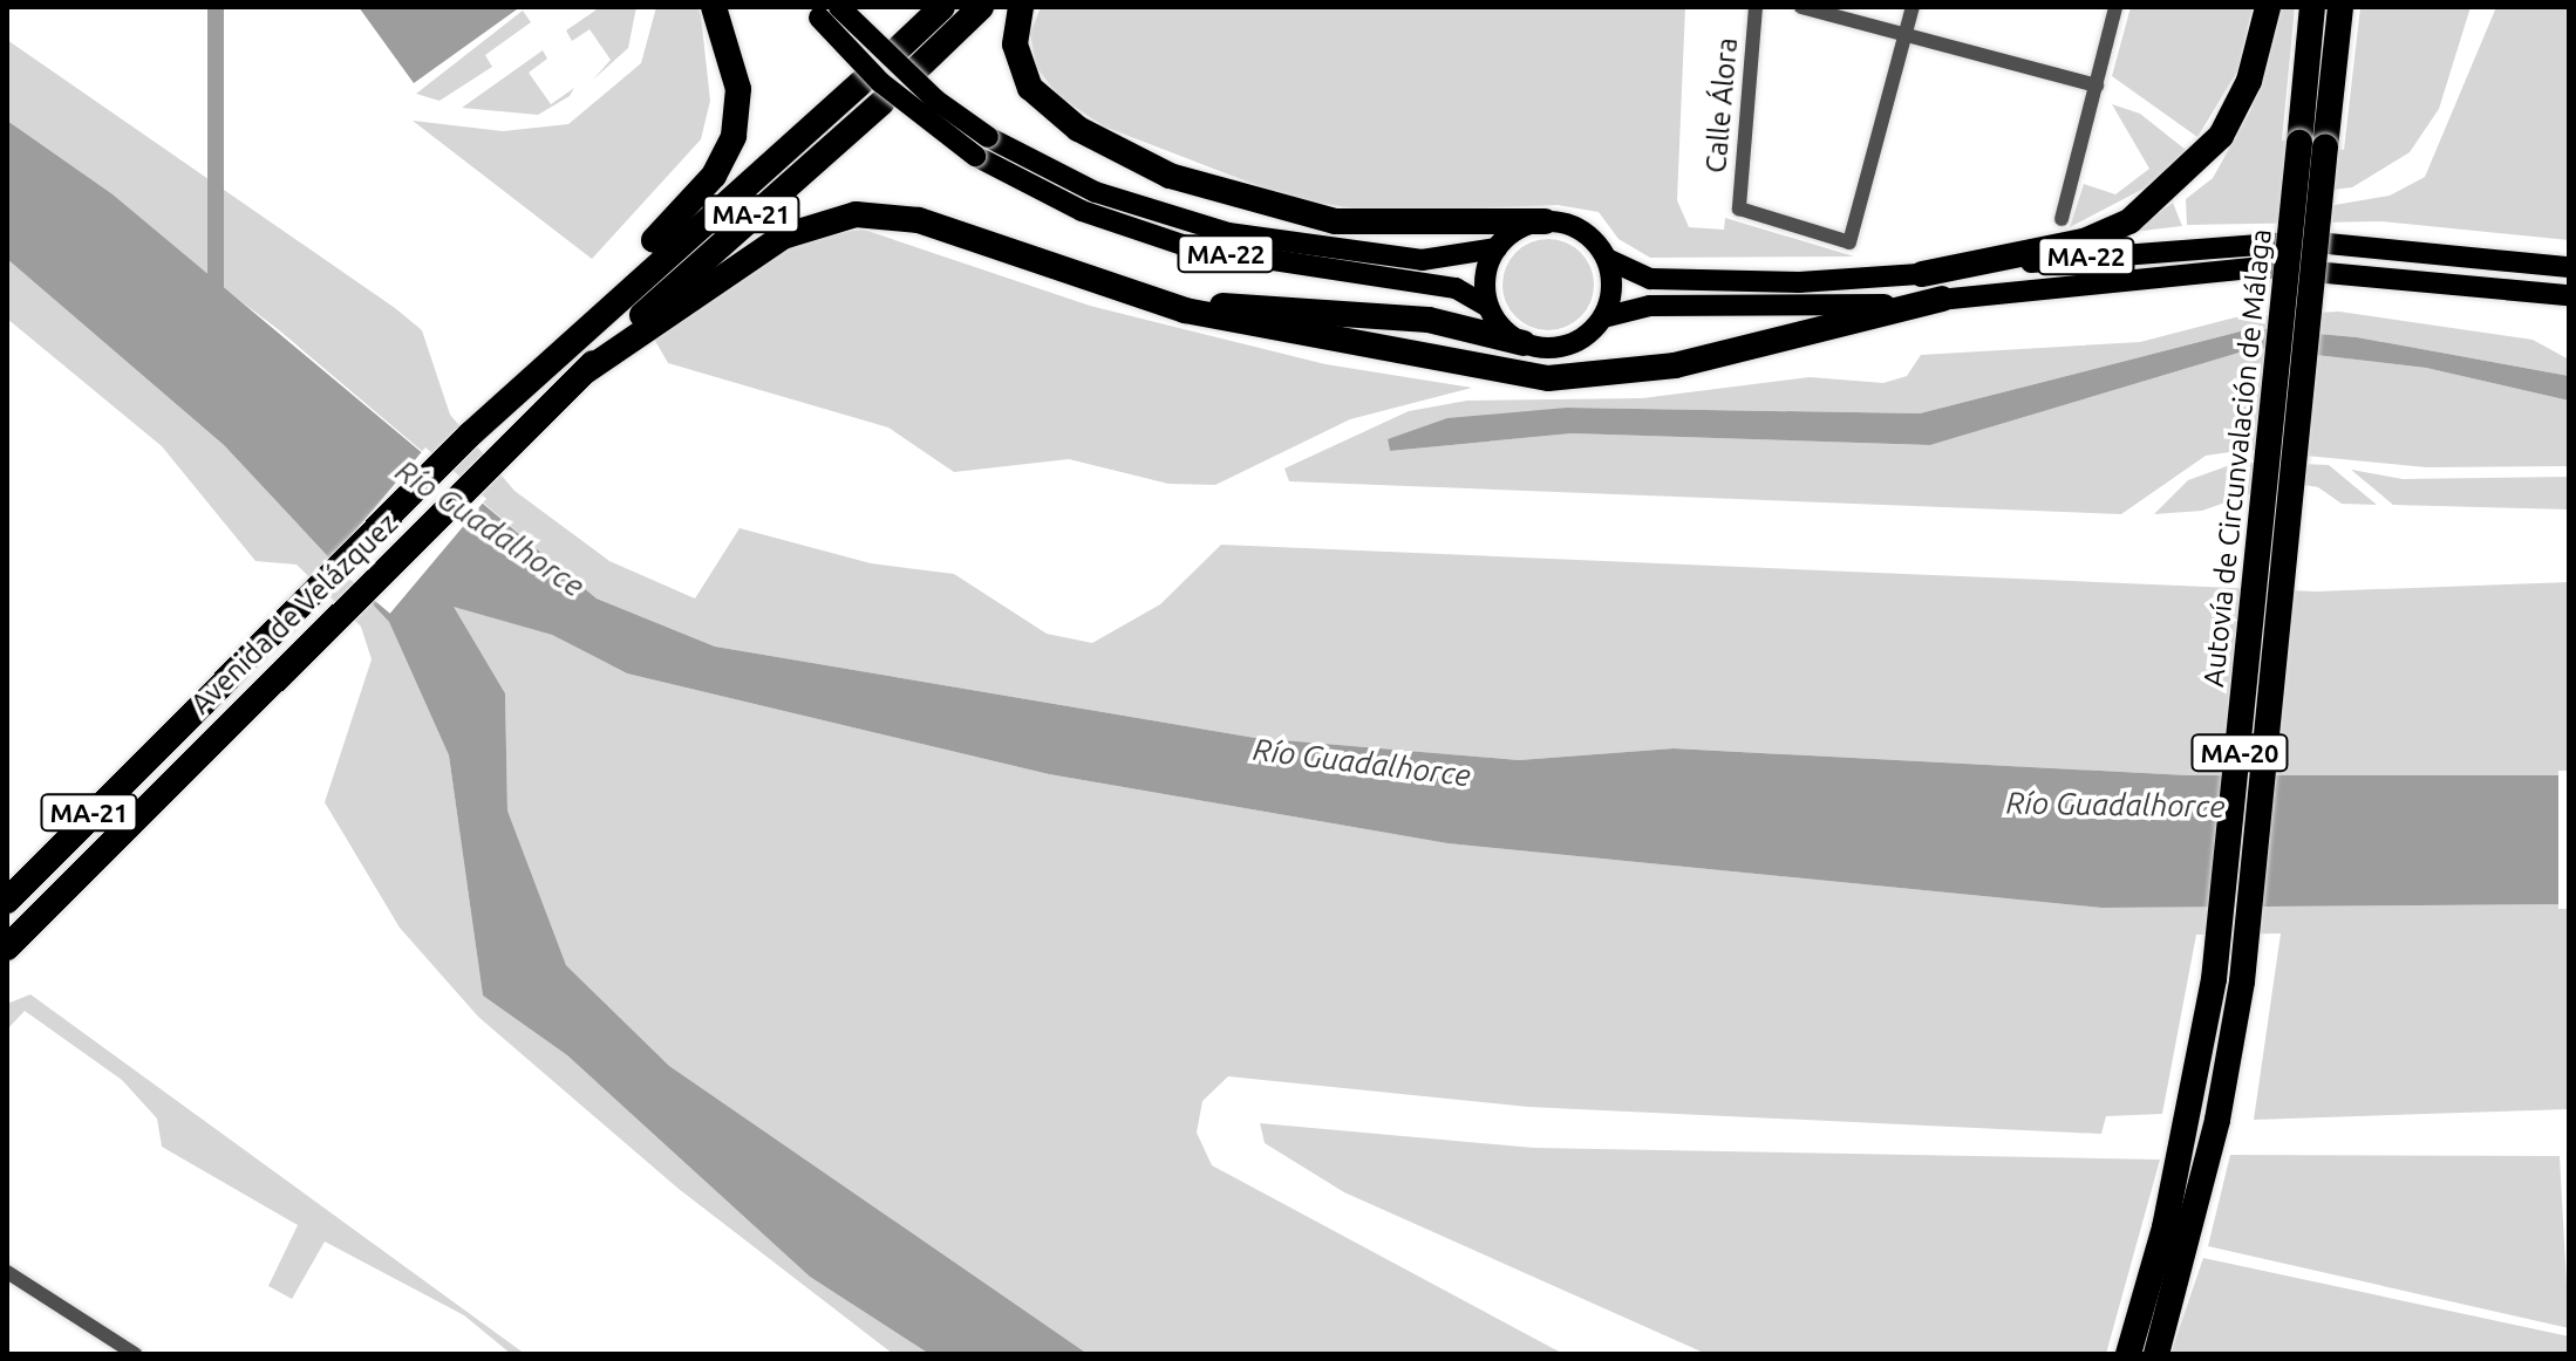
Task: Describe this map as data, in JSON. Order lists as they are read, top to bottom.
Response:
{
  "streets": {
    "highway": [
      "MA-21",
      "Autovía de Circunvalación de Málaga",
      "Avenida de Velázquez",
      "MA-20"
    ],
    "main road": ["MA-22"],
    "street": ["Calle Álora"]
  },
  "crossings": [
    ["MA-21", "MA-22"],
    ["MA-21", "Avenida de Velázquez"],
    ["MA-22", "Avenida de Velázquez"]
  ],
  "water": ["Río Guadalhorce"]
}
